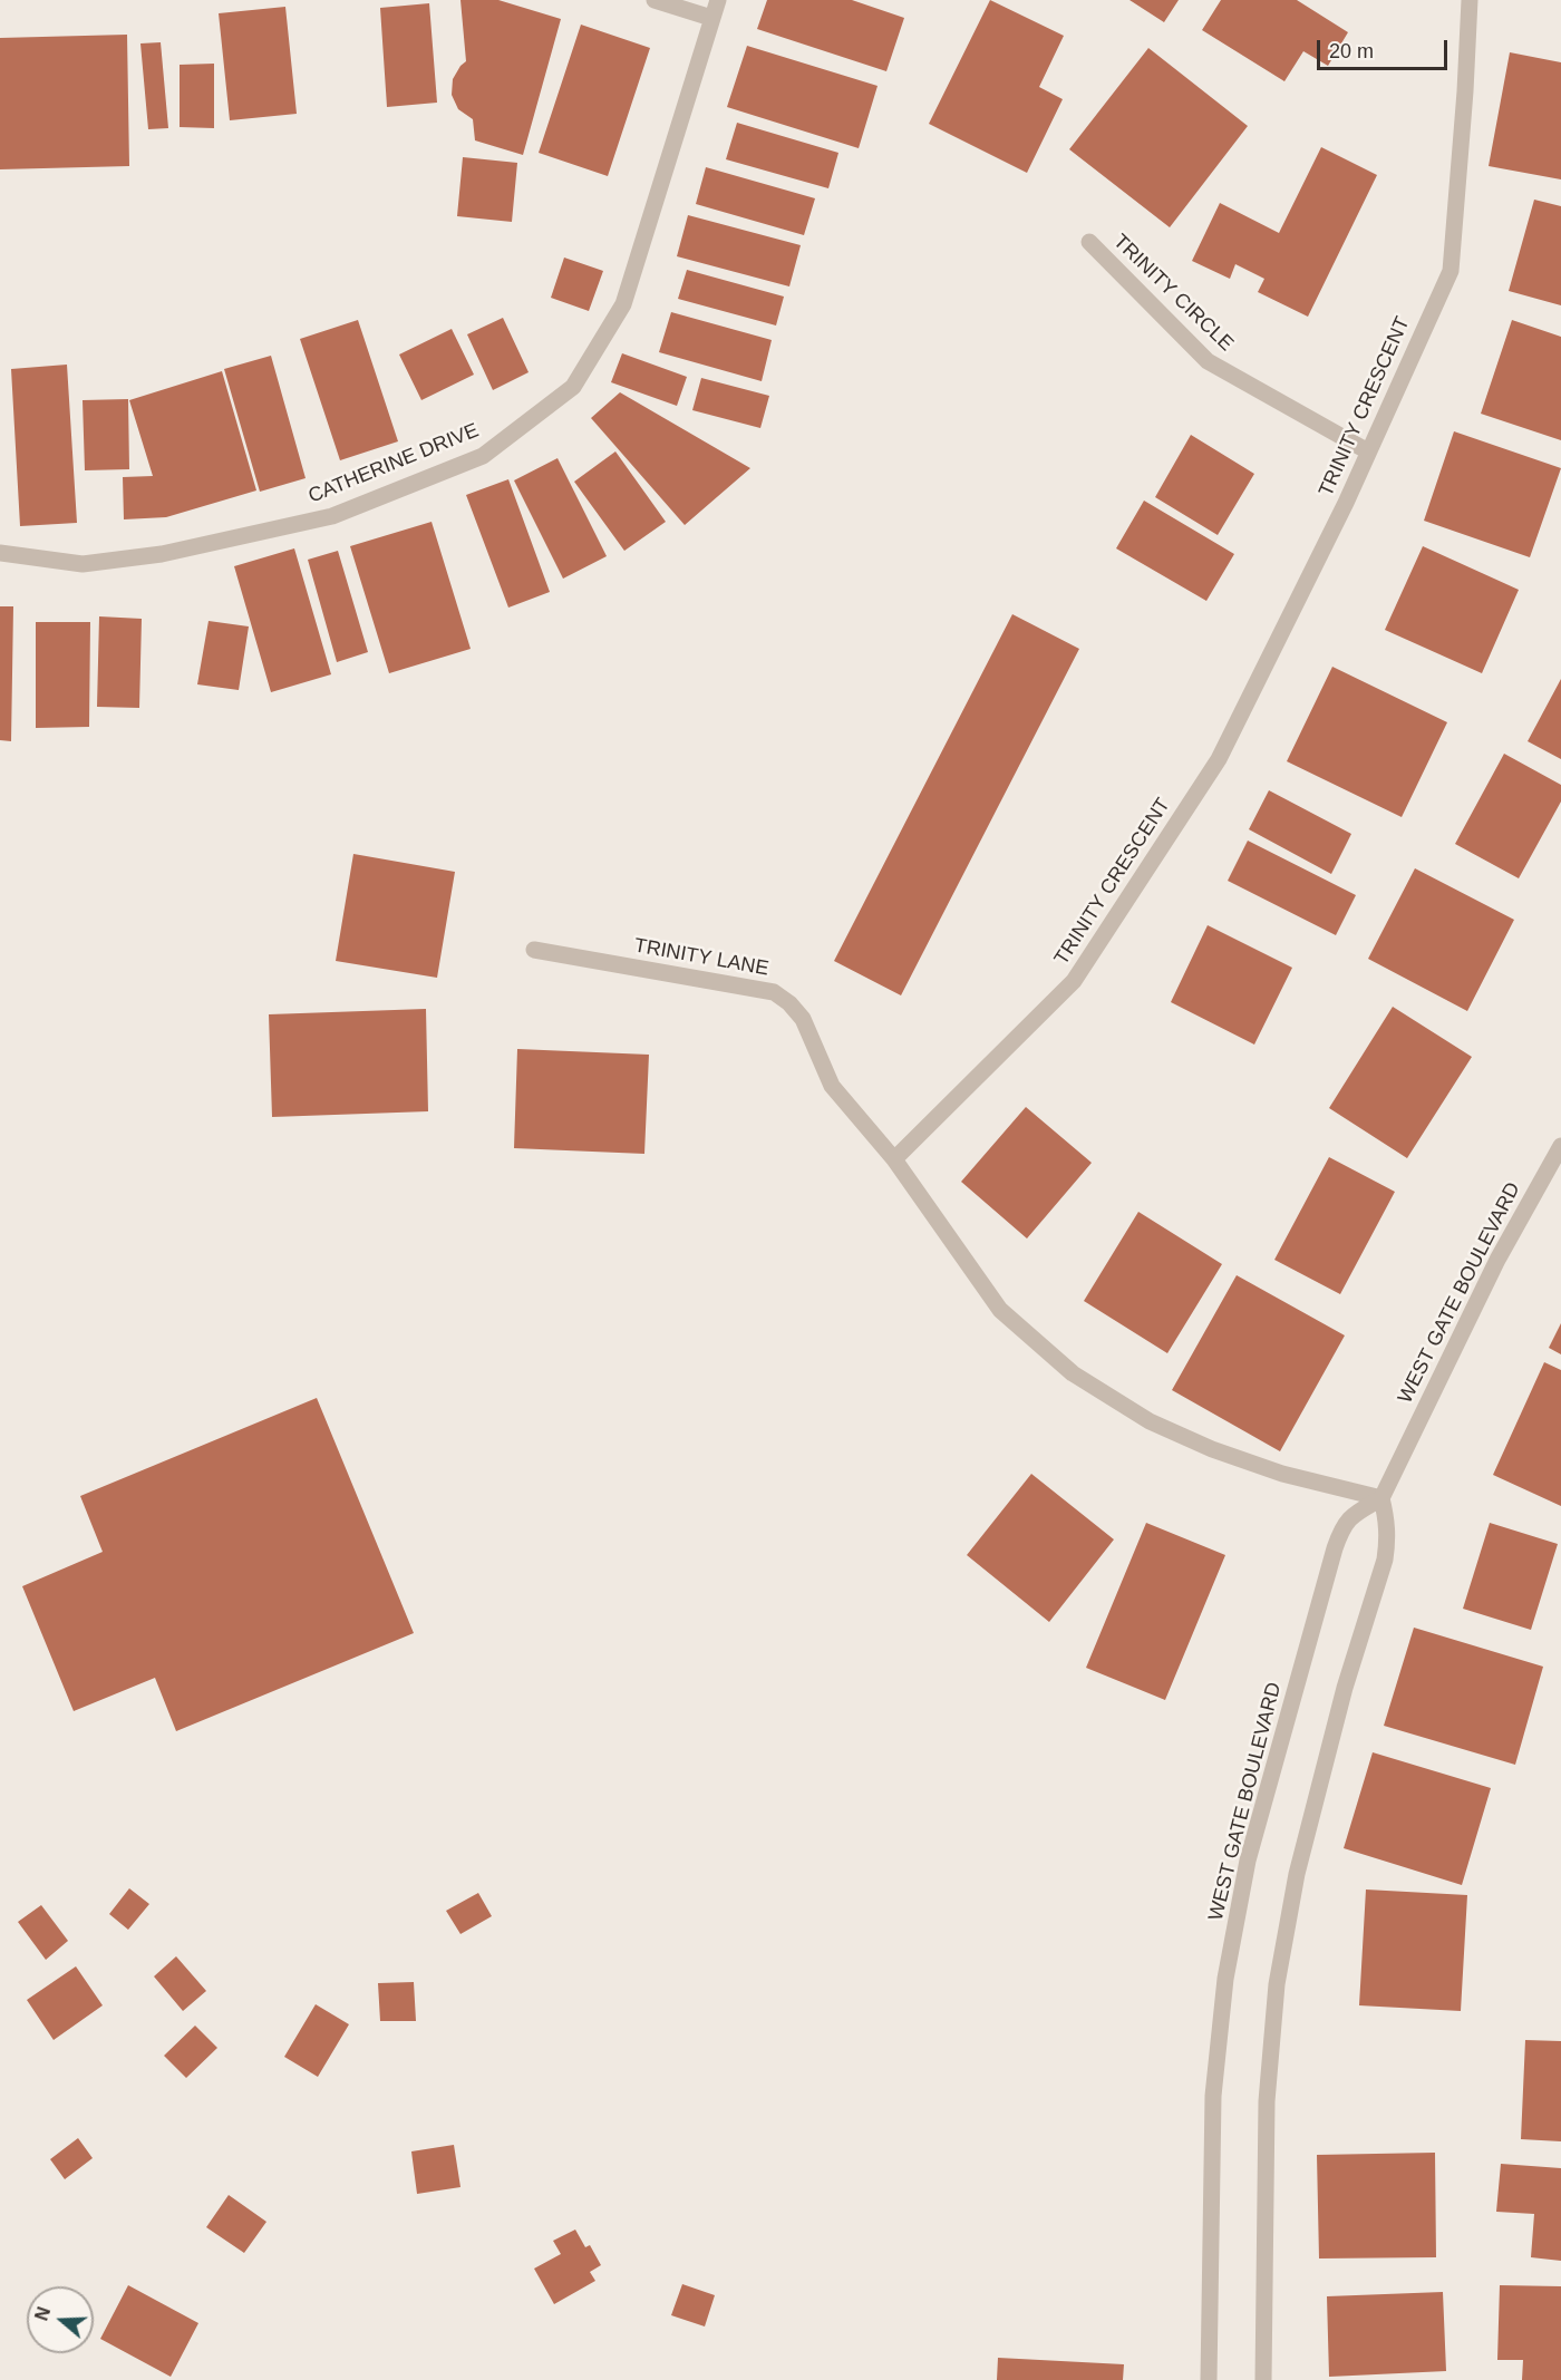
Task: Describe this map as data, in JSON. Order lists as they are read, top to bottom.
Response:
{
  "streets": {
    "street": [
      "TRINITY CIRCLE",
      "TRINITY CRESCENT",
      "CATHERINE DRIVE",
      "TRINITY LANE",
      "WEST GATE BOULEVARD"
    ]
  },
  "crossings": [
    ["TRINITY CIRCLE", "TRINITY CRESCENT"],
    ["TRINITY CRESCENT", "TRINITY LANE"]
  ],
  "scale_bar": "20 m",
  "north": "left"
}
